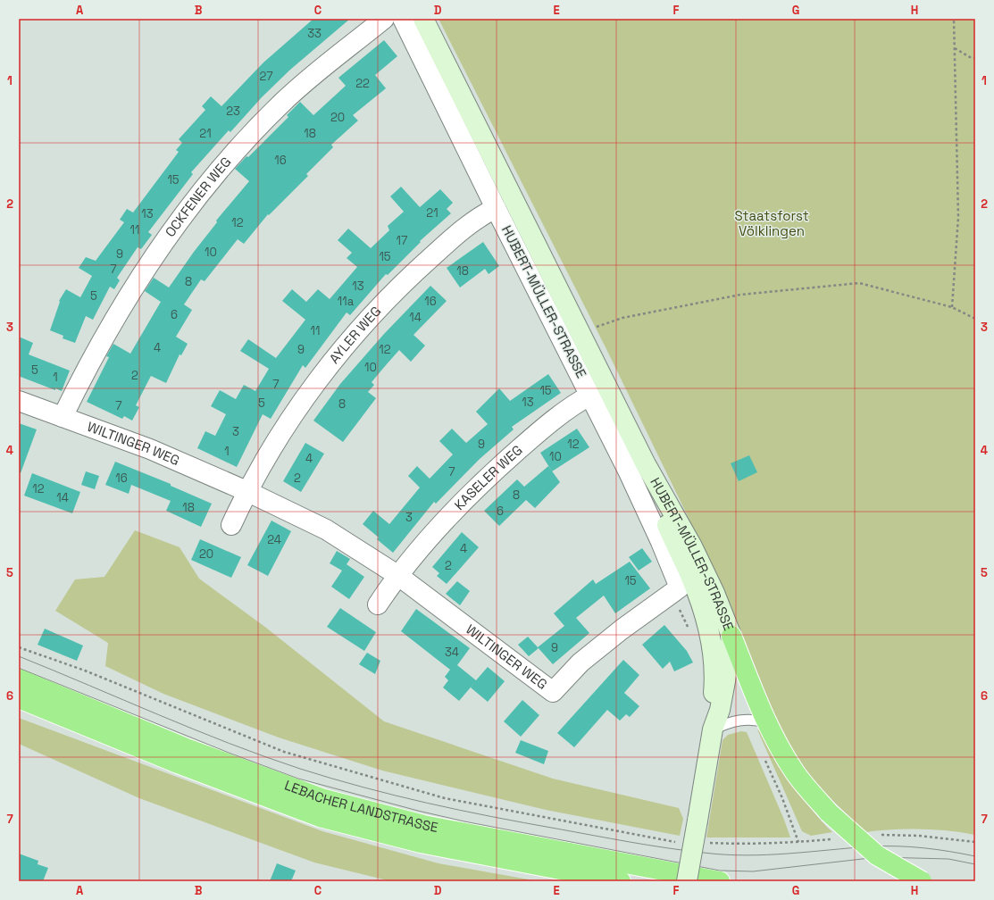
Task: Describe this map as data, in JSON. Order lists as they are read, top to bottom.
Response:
{
  "streets": {
    "highway": ["LEBACHER LANDSTRASSE"],
    "main road": ["HUBERT-MÜLLER-STRASSE"],
    "street": [
      "OCKFENER WEG",
      "AYLER WEG",
      "WILTINGER WEG",
      "KASELER WEG"
    ]
  },
  "crossings": [
    ["OCKFENER WEG", "WILTINGER WEG"],
    ["HUBERT-MÜLLER-STRASSE", "AYLER WEG"],
    ["HUBERT-MÜLLER-STRASSE", "WILTINGER WEG"],
    ["HUBERT-MÜLLER-STRASSE", "KASELER WEG"],
    ["AYLER WEG", "WILTINGER WEG"],
    ["WILTINGER WEG", "KASELER WEG"]
  ],
  "parks": ["Staatsforst Völklingen"],
  "house_numbers": [
    "33",
    "27",
    "22",
    "23",
    "20",
    "21",
    "18",
    "16",
    "15",
    "21",
    "13",
    "12",
    "11",
    "17",
    "10",
    "9",
    "15",
    "7",
    "18",
    "8",
    "13",
    "5",
    "11a",
    "16",
    "6",
    "14",
    "11",
    "4",
    "9",
    "12",
    "10",
    "5",
    "2",
    "1",
    "7",
    "15",
    "13",
    "5",
    "8",
    "7",
    "3",
    "9",
    "12",
    "1",
    "10",
    "4",
    "7",
    "16",
    "2",
    "12",
    "8",
    "14",
    "18",
    "6",
    "3",
    "24",
    "4",
    "20",
    "2",
    "15",
    "9",
    "34"
  ],
  "grid": {
    "columns": [
      "A",
      "B",
      "C",
      "D",
      "E",
      "F",
      "G",
      "H"
    ],
    "rows": [
      "1",
      "2",
      "3",
      "4",
      "5",
      "6",
      "7"
    ]
  }
}
